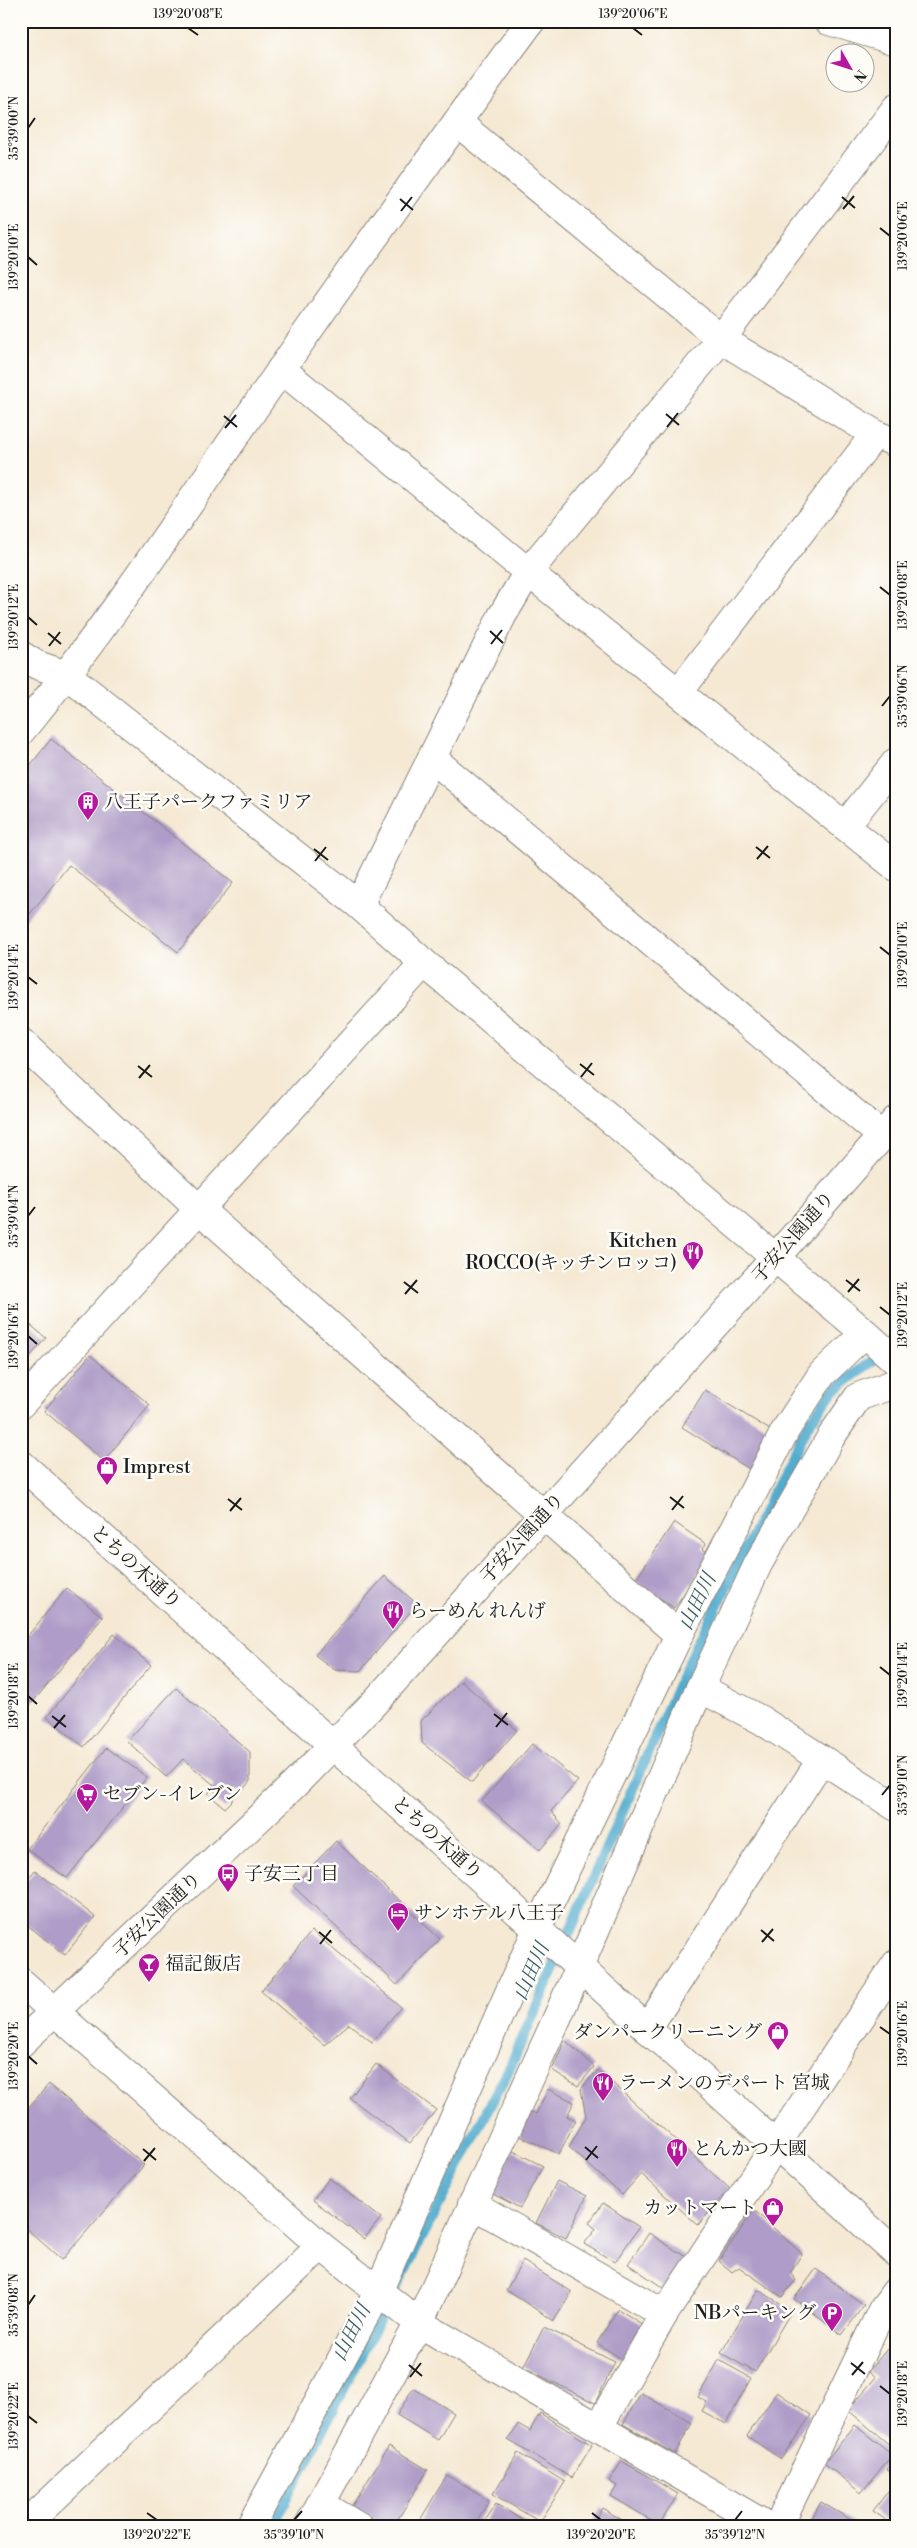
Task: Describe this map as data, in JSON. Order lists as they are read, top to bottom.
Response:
{
  "streets": {
    "street": ["子安公園通り", "とちの木通り"]
  },
  "crossings": [
    ["子安公園通り", "とちの木通り"]
  ],
  "water": ["山田川"],
  "places": {
    "building": ["八王子パークファミリア"],
    "restaurant": [
      "Kitchen ROCCO(キッチンロッコ)",
      "らーめん れんげ",
      "ラーメンのデパート 宮城",
      "とんかつ大國"
    ],
    "shop": ["Imprest", "ダンパークリーニング", "カットマート"],
    "supermarket": ["セブン-イレブン"],
    "bus stop": ["子安三丁目"],
    "hotel": ["サンホテル八王子"],
    "bar": ["福記飯店"],
    "parking": ["NBパーキング"]
  },
  "north": "bottom right",
  "coordinates": [
    "139°20'08\"E",
    "139°20'06\"E",
    "35°39'00\"N",
    "139°20'10\"E",
    "139°20'12\"E",
    "35°39'06\"N",
    "139°20'14\"E",
    "35°39'04\"N",
    "139°20'16\"E",
    "139°20'18\"E",
    "35°39'10\"N",
    "139°20'20\"E",
    "35°39'08\"N",
    "139°20'22\"E",
    "35°39'12\"N"
  ]
}
